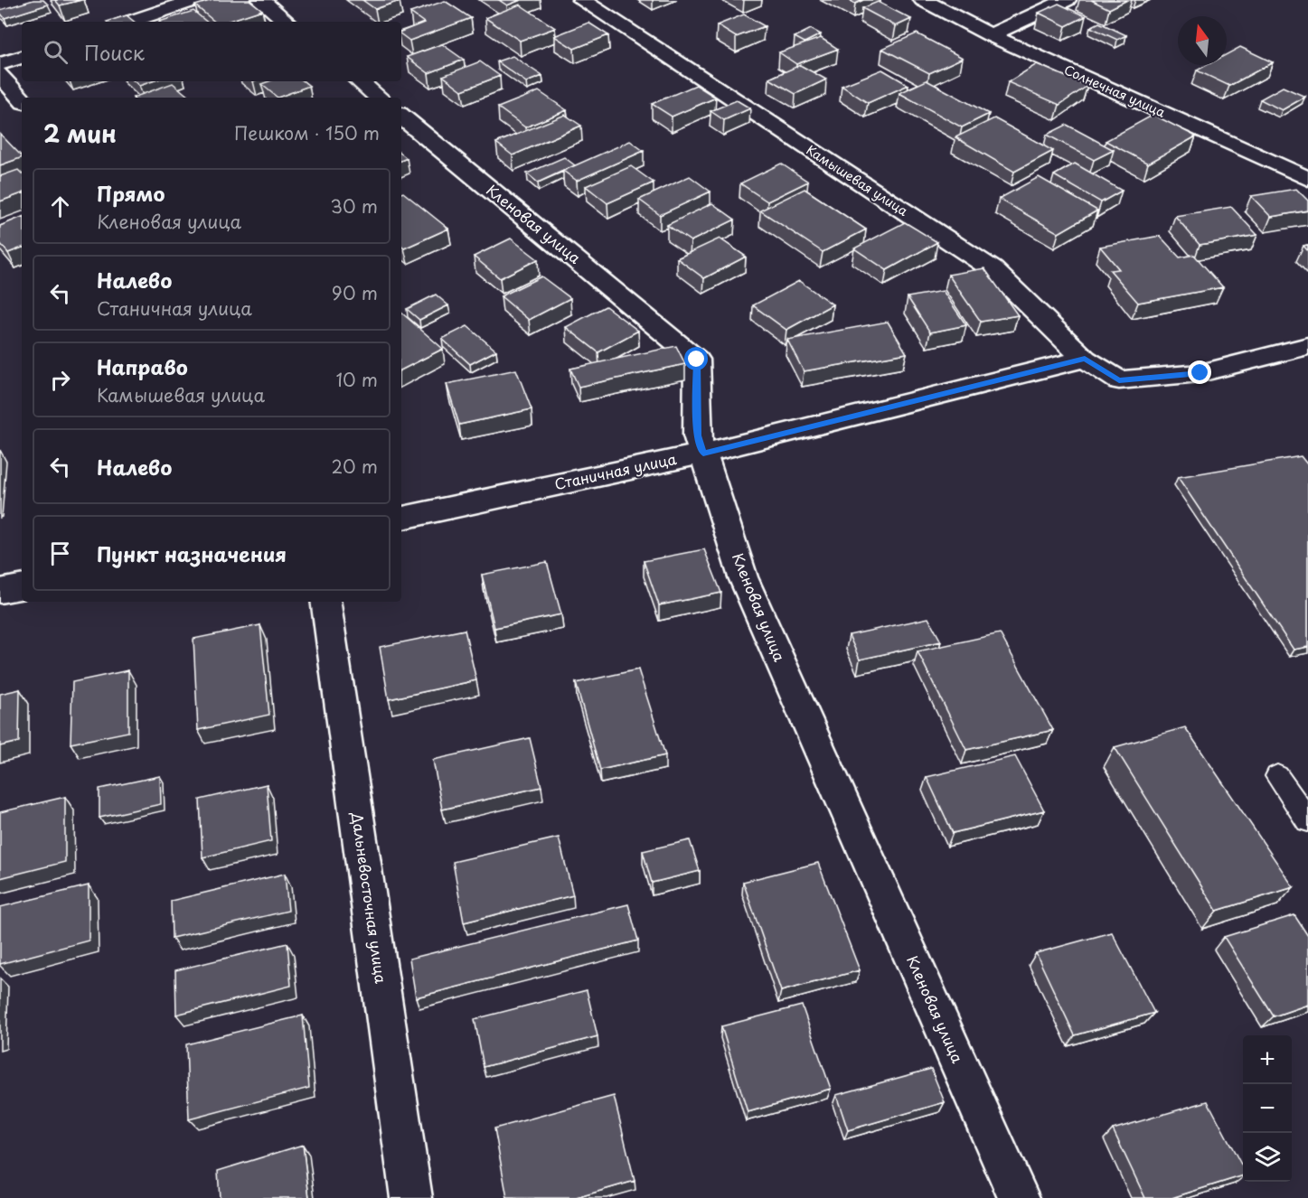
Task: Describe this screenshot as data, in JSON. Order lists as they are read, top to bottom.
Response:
{
  "streets": {
    "street": [
      "Солнечная улица",
      "Камышевая улица",
      "Кленовая улица",
      "Станичная улица",
      "Дальневосточная улица"
    ]
  },
  "crossings": [
    ["Камышевая улица", "Станичная улица"],
    ["Кленовая улица", "Станичная улица"]
  ],
  "north": "top",
  "page": {
    "search": "Поиск",
    "heading": ["2 мин", "Пешком · 150 m"],
    "list": [
      ["Прямо", "Кленовая улица", "30 m"],
      ["Налево", "Станичная улица", "90 m"],
      ["Направо", "Камышевая улица", "10 m"],
      ["Налево", "20 m"],
      "Пункт назначения"
    ],
    "map_buttons": ["+", "−"]
  }
}
